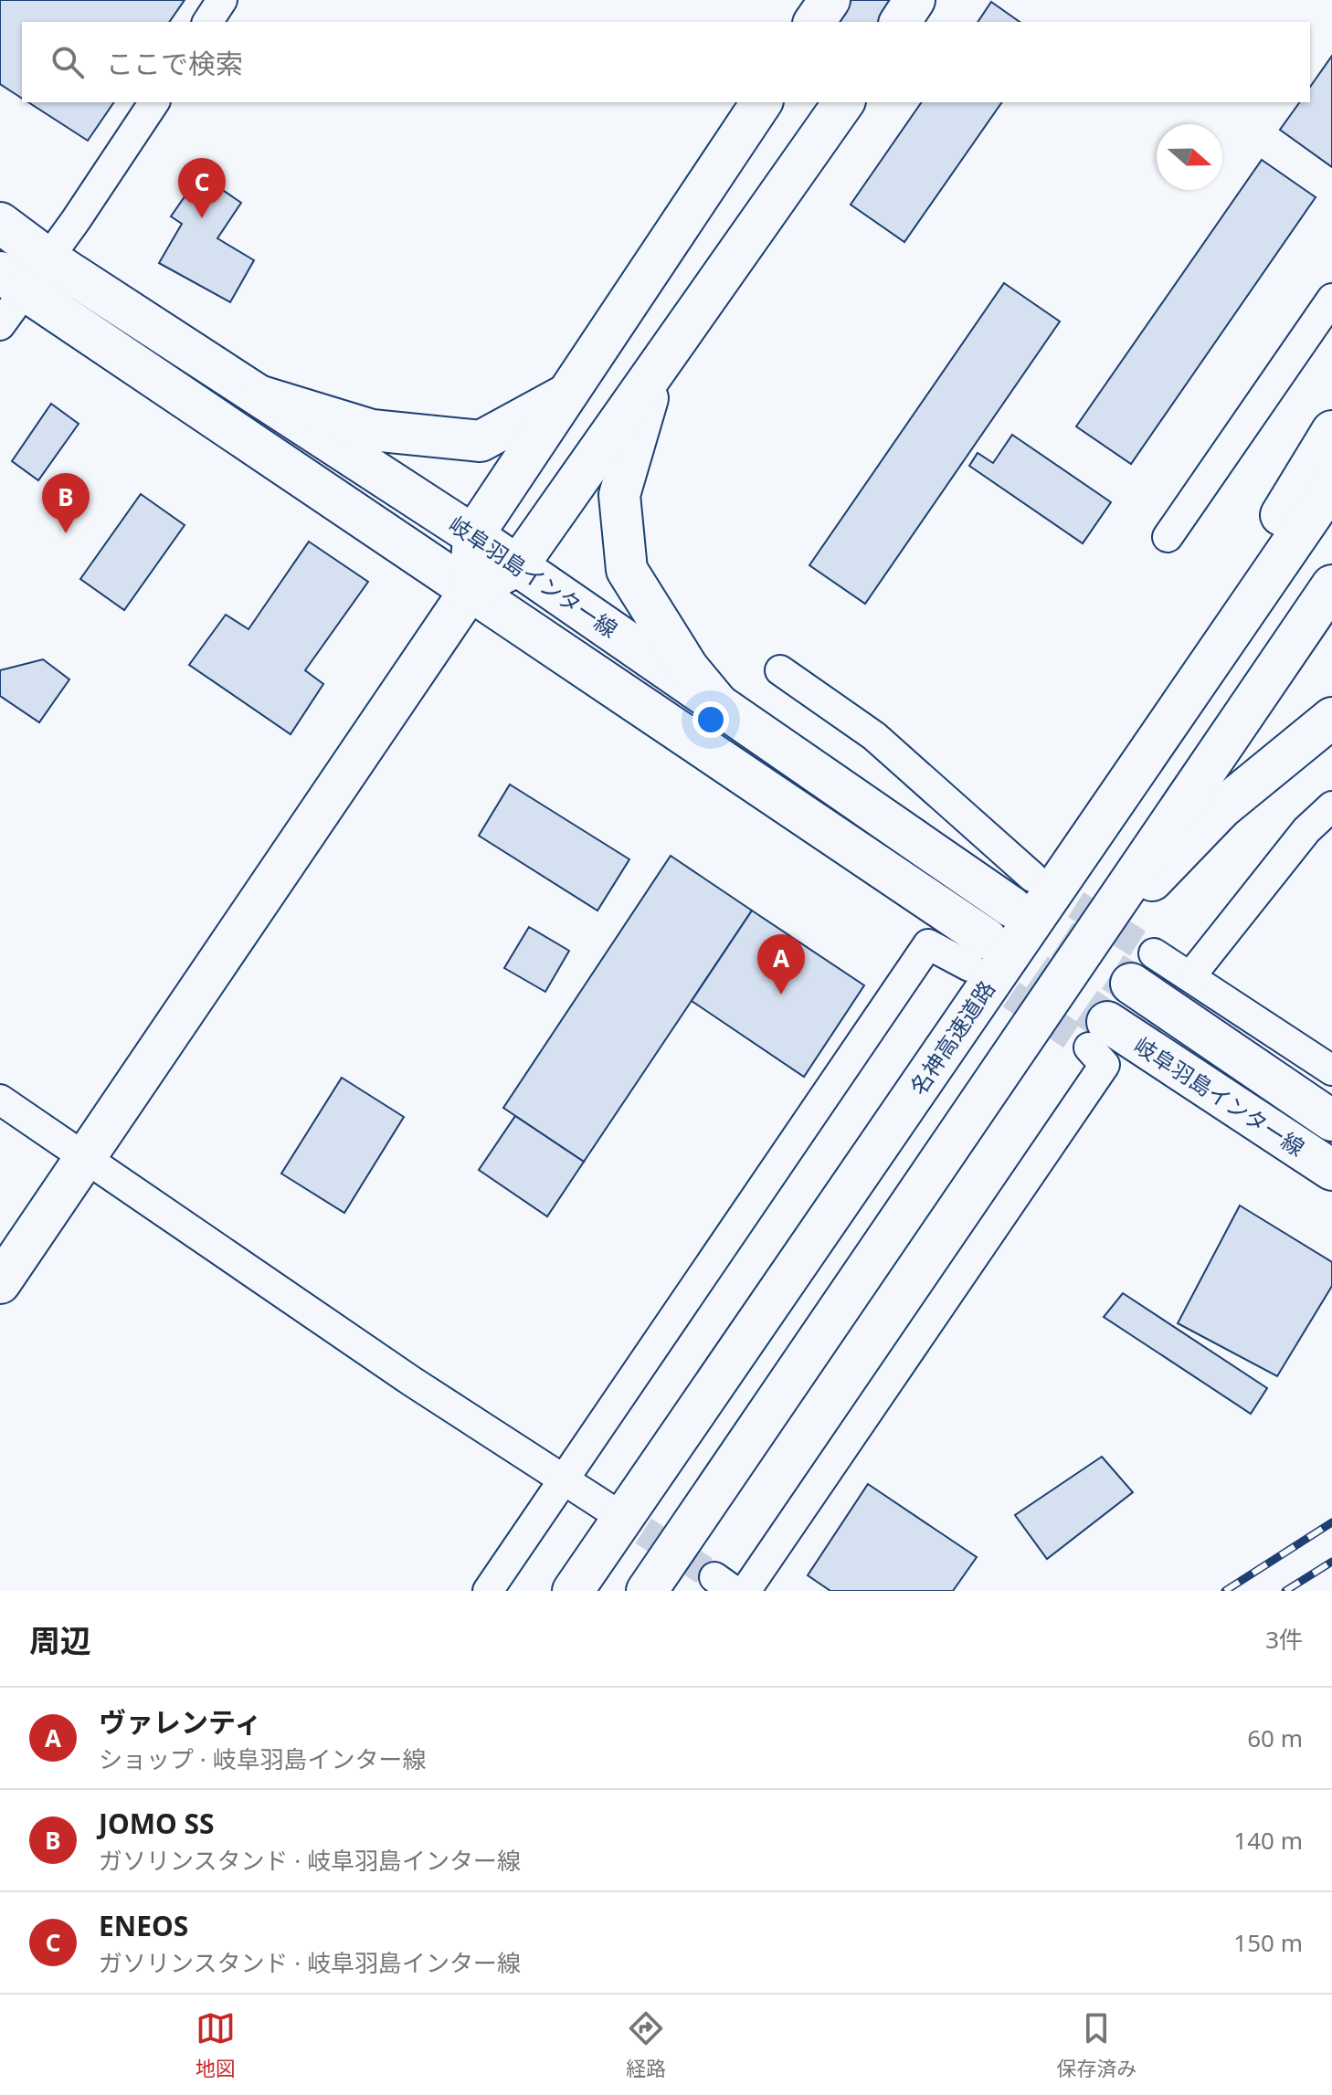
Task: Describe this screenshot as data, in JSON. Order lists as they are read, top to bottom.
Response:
{
  "streets": {
    "main road": ["岐阜羽島インター線", "名神高速道路"]
  },
  "crossings": [
    ["岐阜羽島インター線", "名神高速道路"]
  ],
  "north": "right",
  "page": {
    "search": "ここで検索",
    "pins": ["C", "B", "A"],
    "heading": ["周辺", "3件"],
    "list": [
      {
        "mark": "A",
        "name": "ヴァレンティ",
        "note": "ショップ · 岐阜羽島インター線",
        "value": "60 m"
      },
      {
        "mark": "B",
        "name": "JOMO SS",
        "note": "ガソリンスタンド · 岐阜羽島インター線",
        "value": "140 m"
      },
      {
        "mark": "C",
        "name": "ENEOS",
        "note": "ガソリンスタンド · 岐阜羽島インター線",
        "value": "150 m"
      }
    ],
    "nav": ["地図", "経路", "保存済み"]
  }
}
